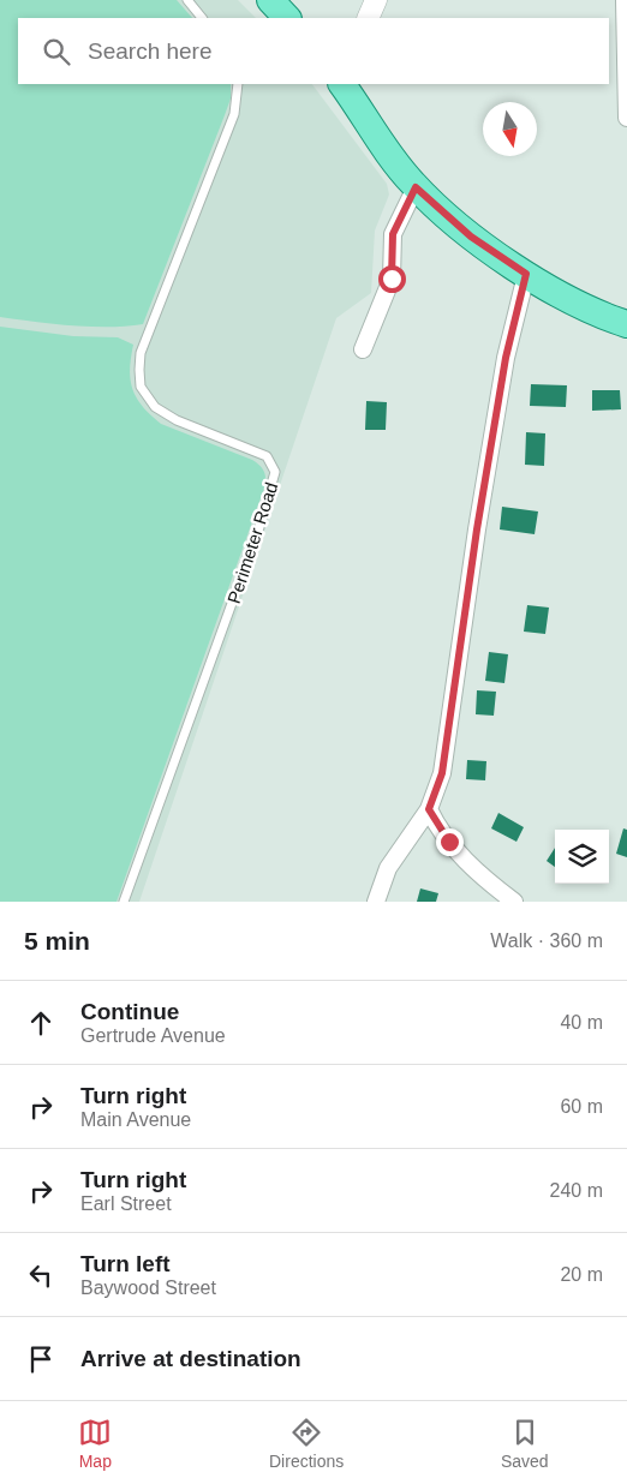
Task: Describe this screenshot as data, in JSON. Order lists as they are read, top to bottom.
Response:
{
  "streets": {
    "lane": ["Perimeter Road"]
  },
  "north": "bottom",
  "page": {
    "search": "Search here",
    "heading": ["5 min", "Walk · 360 m"],
    "list": [
      ["Continue", "Gertrude Avenue", "40 m"],
      ["Turn right", "Main Avenue", "60 m"],
      ["Turn right", "Earl Street", "240 m"],
      ["Turn left", "Baywood Street", "20 m"],
      "Arrive at destination"
    ],
    "nav": ["Map", "Directions", "Saved"]
  }
}
